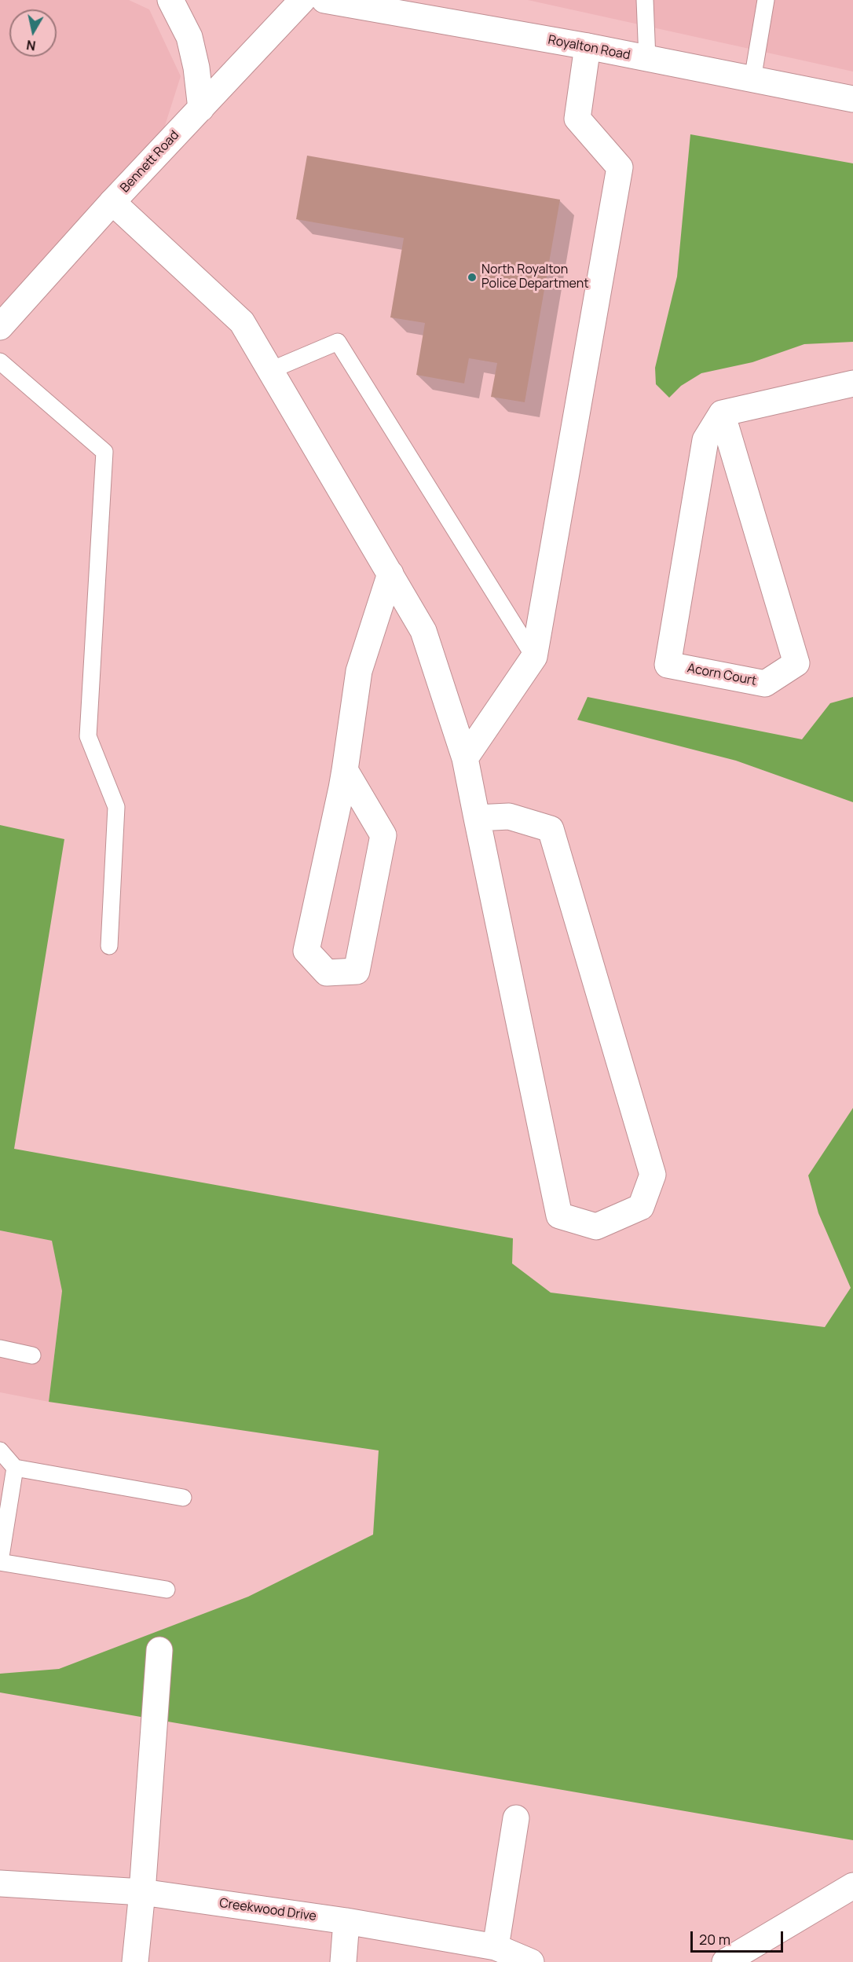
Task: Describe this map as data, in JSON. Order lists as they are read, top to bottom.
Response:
{
  "streets": {
    "street": [
      "Royalton Road",
      "Bennett Road",
      "Acorn Court",
      "Creekwood Drive"
    ]
  },
  "places": ["North Royalton Police Department"],
  "scale_bar": "20 m",
  "north": "bottom"
}
